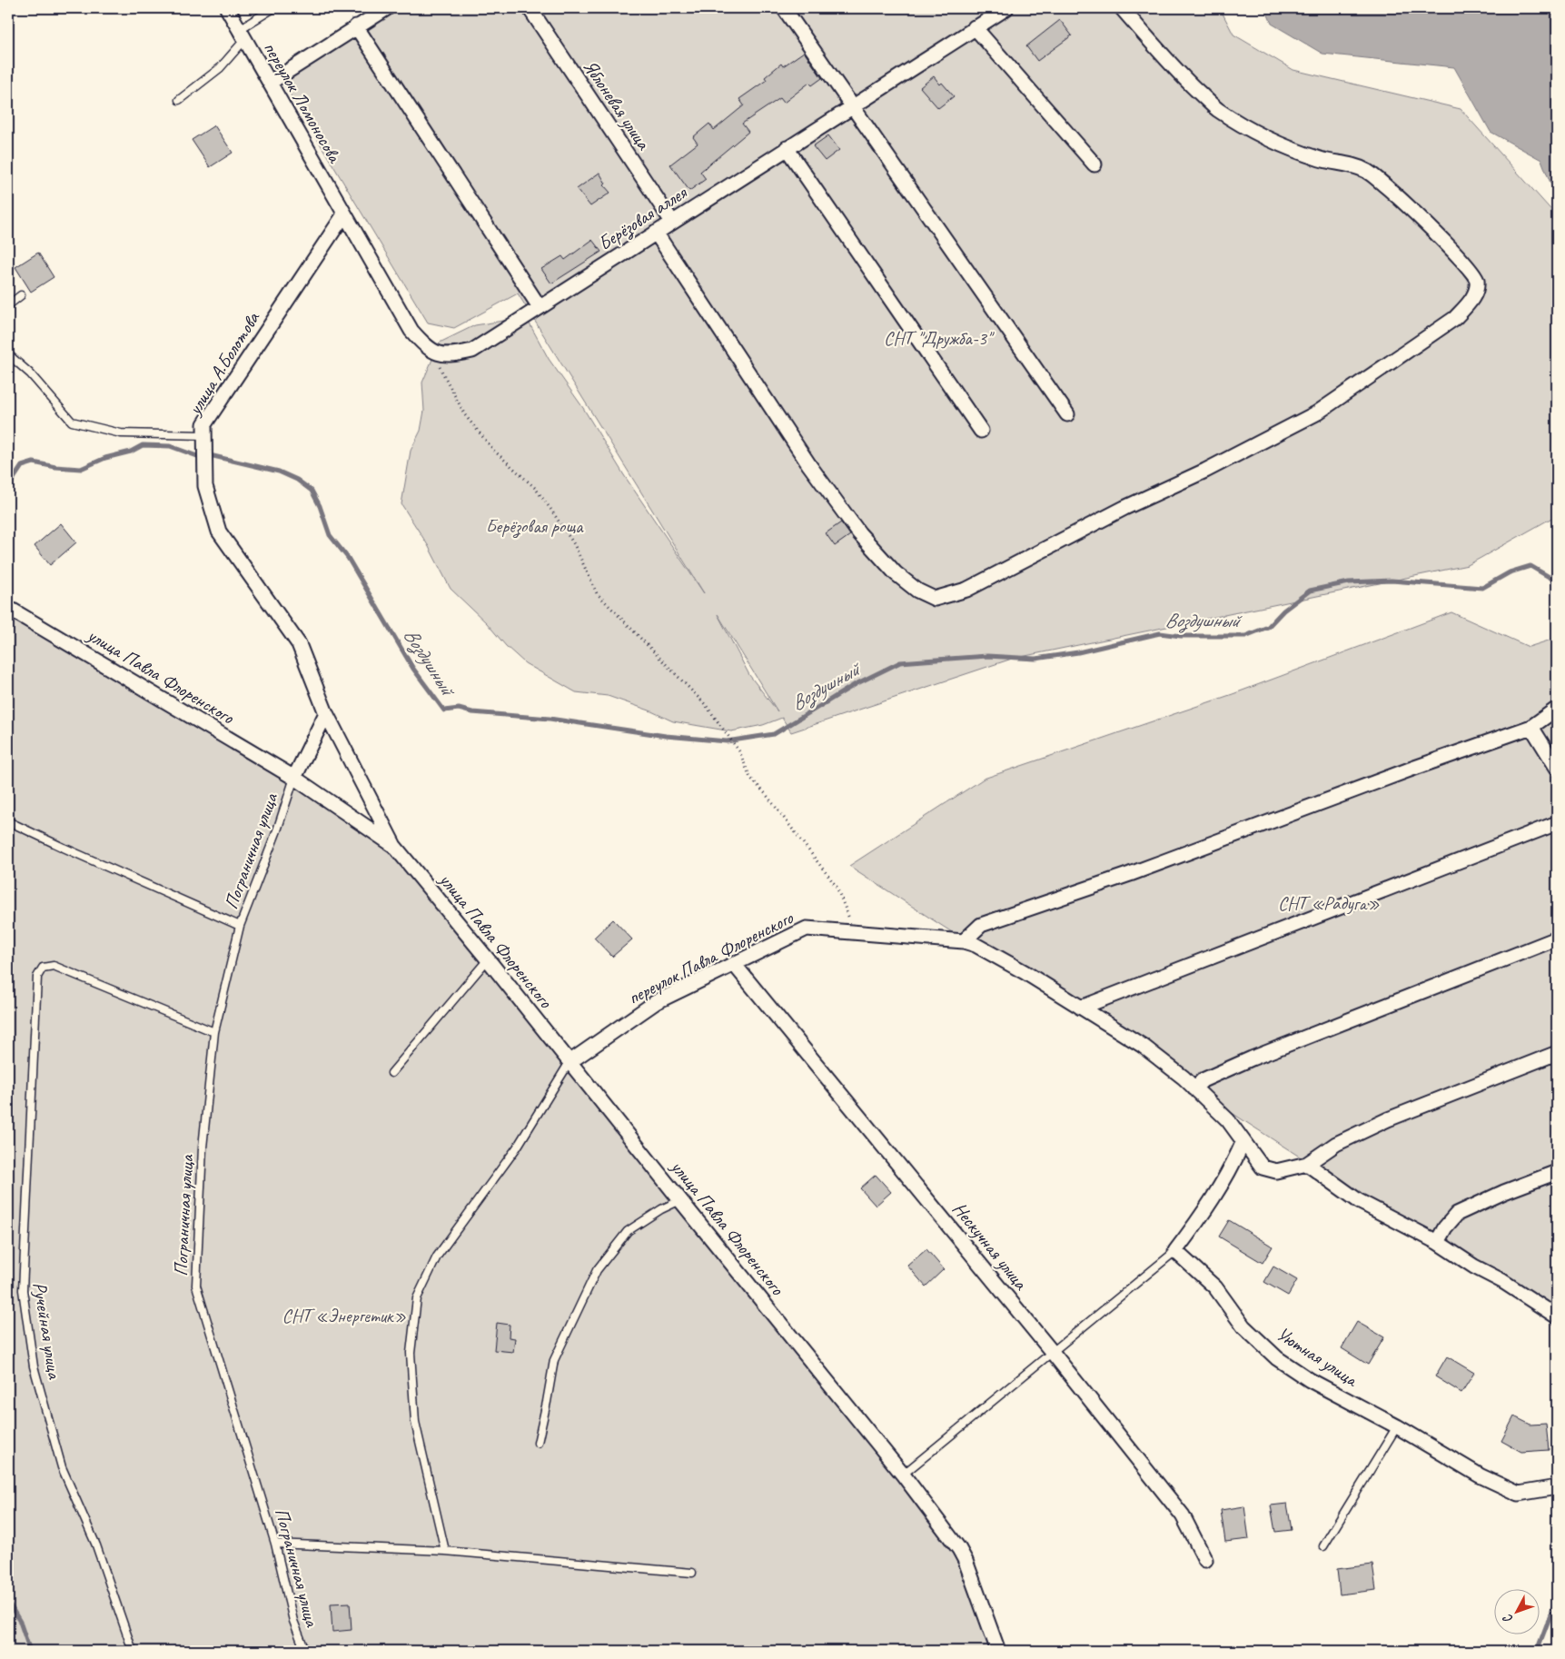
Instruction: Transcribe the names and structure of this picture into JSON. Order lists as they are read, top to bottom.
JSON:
{
  "streets": {
    "street": [
      "переулок Ломоносова",
      "Яблоневая улица",
      "Берёзовая аллея",
      "улица А.Болотова",
      "улица Павла Флоренского",
      "переулок Павла Флоренского",
      "Нескучная улица",
      "Уютная улица"
    ],
    "lane": ["Пограничная улица", "Ручейная улица"]
  },
  "crossings": [
    ["переулок Ломоносова", "Берёзовая аллея"],
    ["переулок Ломоносова", "улица А.Болотова"],
    ["Яблоневая улица", "Берёзовая аллея"],
    ["Берёзовая аллея", "улица А.Болотова"],
    ["улица А.Болотова", "улица Павла Флоренского"],
    ["улица Павла Флоренского", "Пограничная улица"],
    ["улица Павла Флоренского", "переулок Павла Флоренского"],
    ["Пограничная улица", "Ручейная улица"],
    ["переулок Павла Флоренского", "Нескучная улица"]
  ],
  "water": ["Воздушный"],
  "parks": [
    "СНТ \"Дружба-3\"",
    "Берёзовая роща",
    "СНТ «Радуга»",
    "СНТ «Энергетик»"
  ],
  "north": "bottom left"
}
